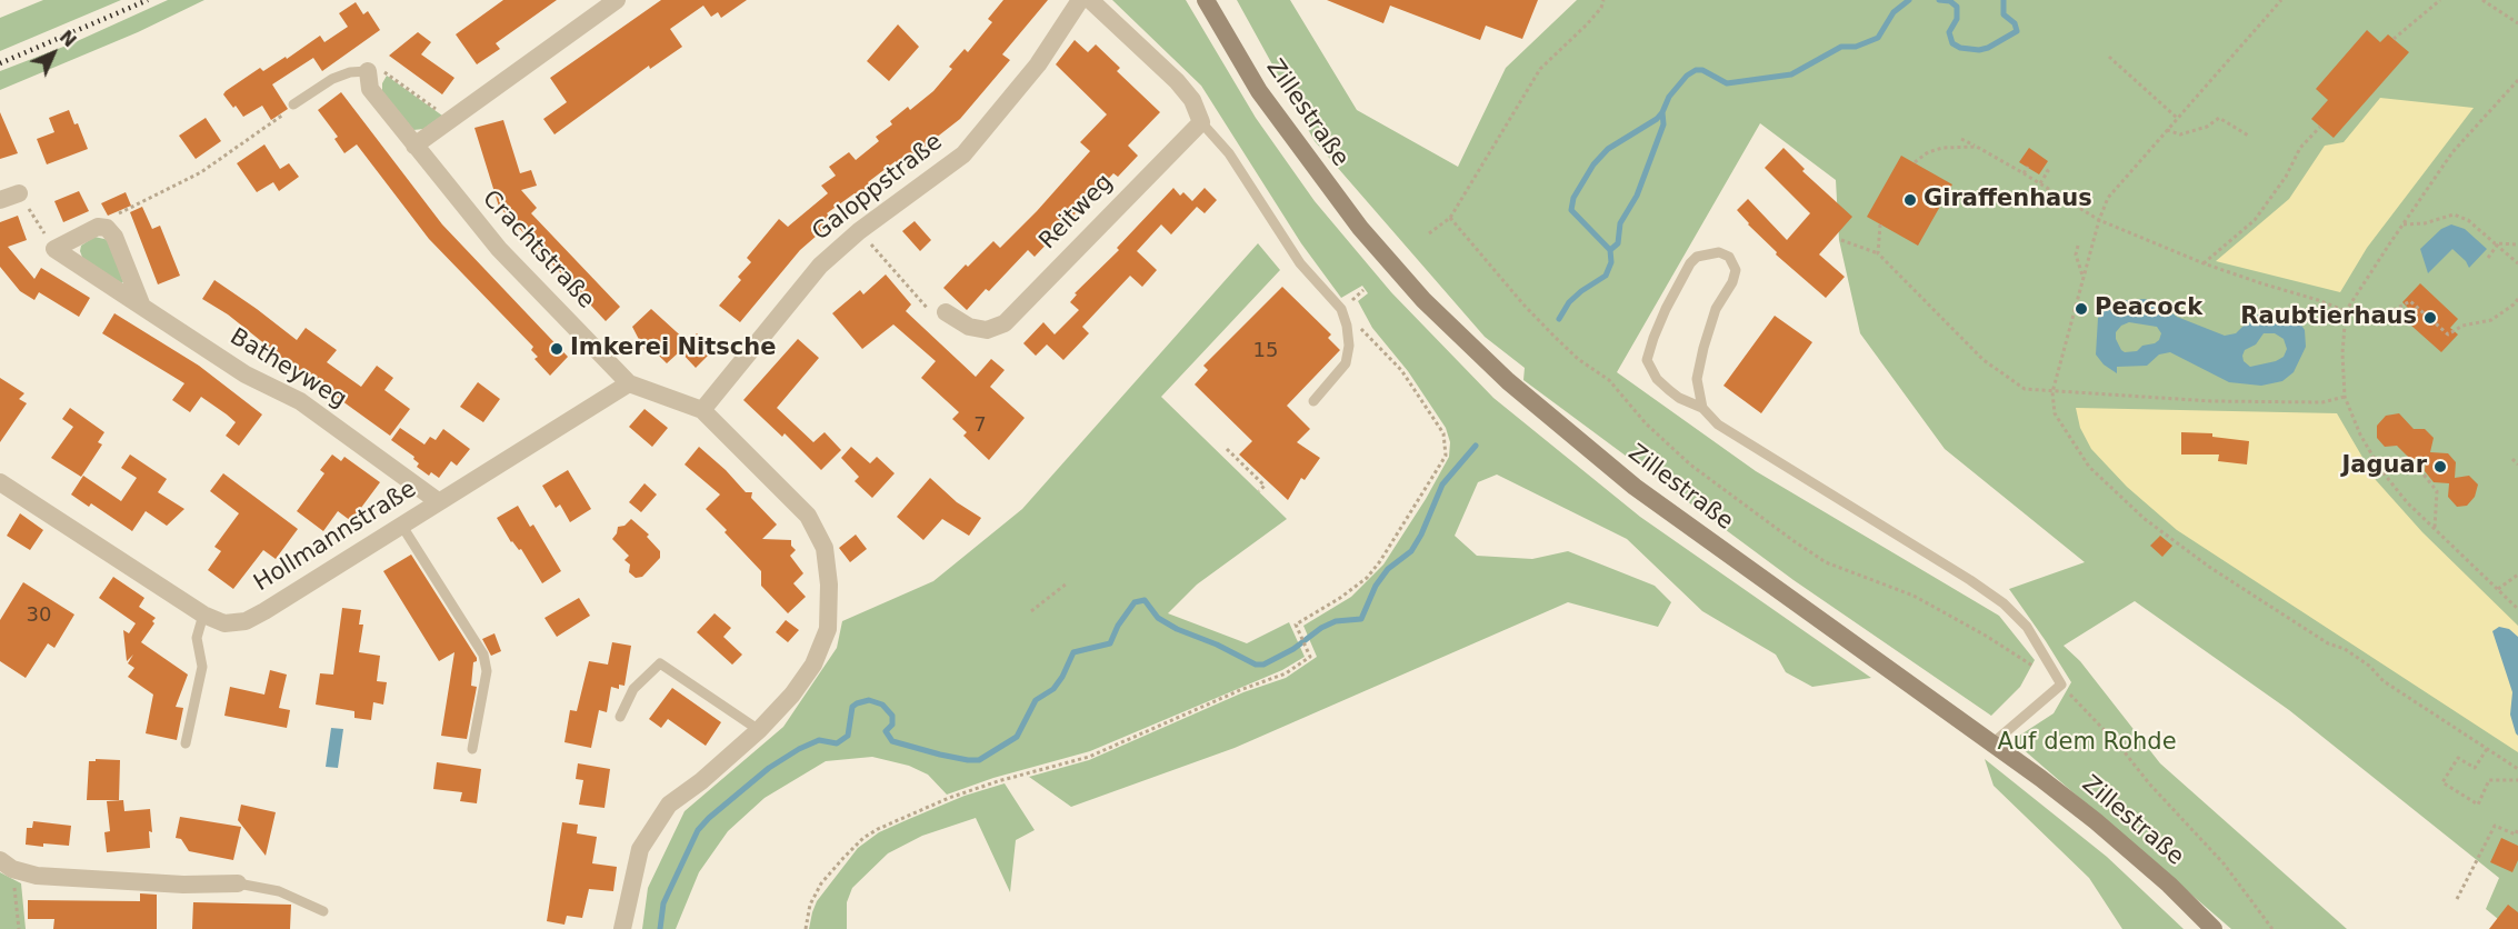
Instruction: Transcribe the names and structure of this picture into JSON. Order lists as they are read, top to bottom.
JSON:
{
  "streets": {
    "main road": ["Zillestraße"],
    "street": [
      "Galoppstraße",
      "Reitweg",
      "Crachtstraße",
      "Batheyweg",
      "Hollmannstraße"
    ]
  },
  "crossings": [
    ["Crachtstraße", "Hollmannstraße"],
    ["Batheyweg", "Hollmannstraße"]
  ],
  "parks": ["Auf dem Rohde"],
  "places": [
    "Giraffenhaus",
    "Peacock",
    "Raubtierhaus",
    "Imkerei Nitsche",
    "Jaguar"
  ],
  "house_numbers": ["15", "7", "30"],
  "north": "top right"
}
